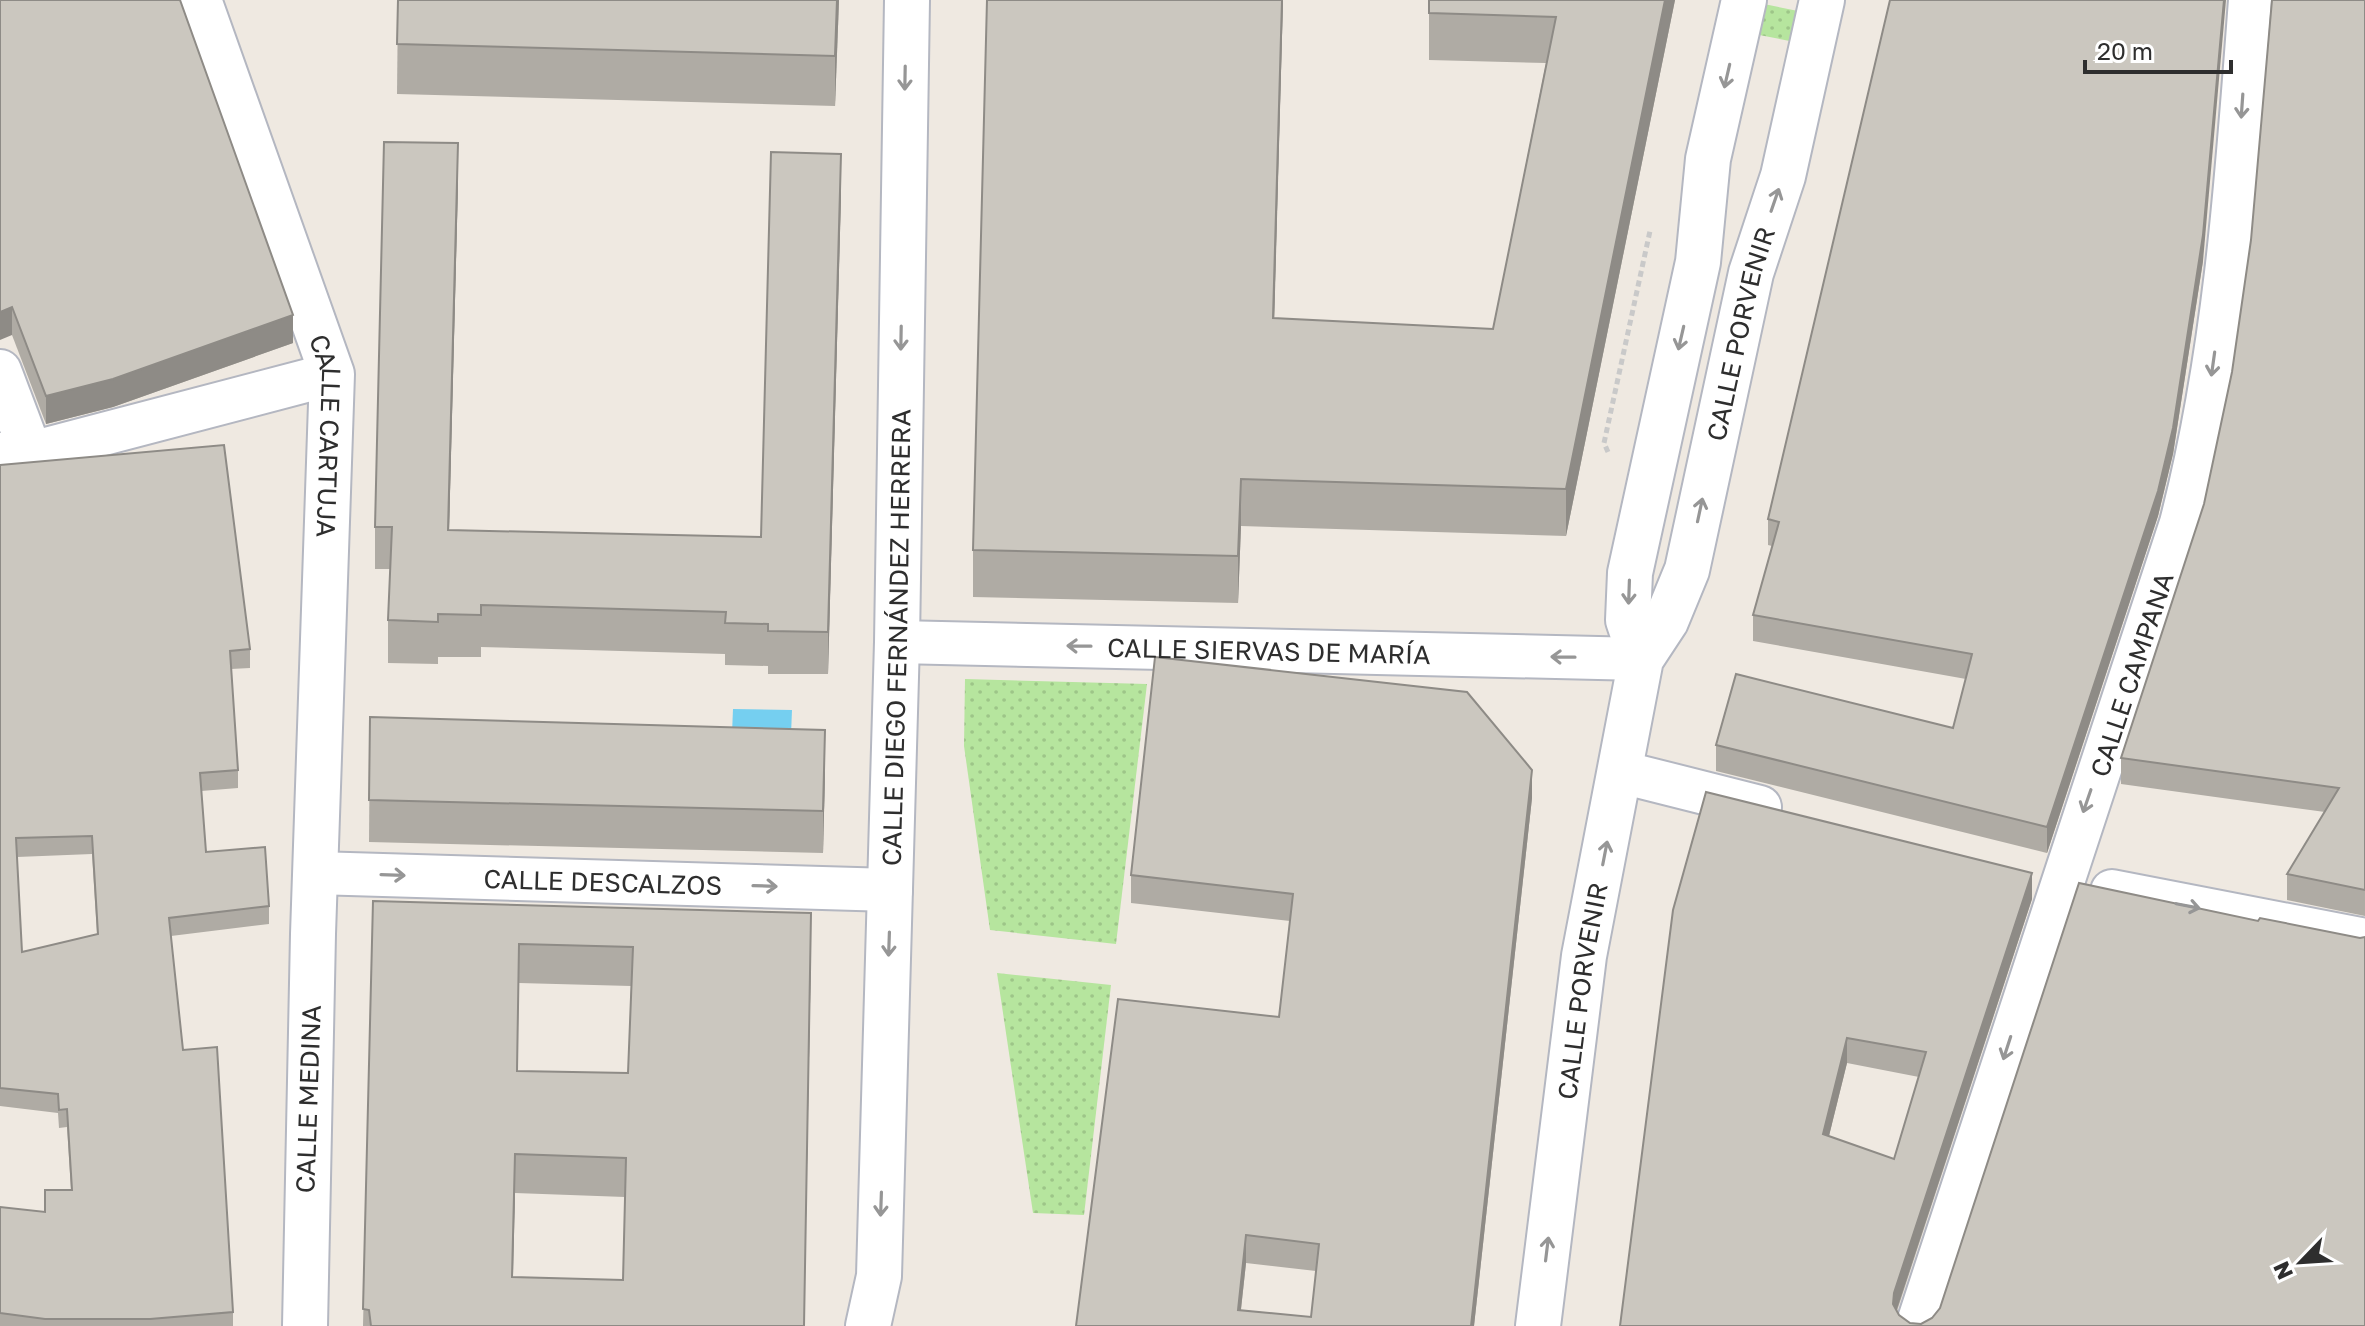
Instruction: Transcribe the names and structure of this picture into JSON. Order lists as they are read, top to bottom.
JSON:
{
  "streets": {
    "street": [
      "CALLE PORVENIR",
      "CALLE CARTUJA",
      "CALLE DIEGO FERNÁNDEZ HERRERA",
      "CALLE SIERVAS DE MARÍA",
      "CALLE CAMPANA",
      "CALLE DESCALZOS",
      "CALLE MEDINA"
    ]
  },
  "crossings": [
    ["CALLE PORVENIR", "CALLE SIERVAS DE MARÍA"],
    ["CALLE CARTUJA", "CALLE DESCALZOS"],
    ["CALLE CARTUJA", "CALLE MEDINA"],
    ["CALLE DIEGO FERNÁNDEZ HERRERA", "CALLE SIERVAS DE MARÍA"],
    ["CALLE DIEGO FERNÁNDEZ HERRERA", "CALLE DESCALZOS"],
    ["CALLE DESCALZOS", "CALLE MEDINA"]
  ],
  "one_way": [
    "CALLE DIEGO FERNÁNDEZ HERRERA",
    "CALLE SIERVAS DE MARÍA",
    "CALLE CAMPANA",
    "CALLE DESCALZOS"
  ],
  "scale_bar": "20 m",
  "north": "bottom left"
}
